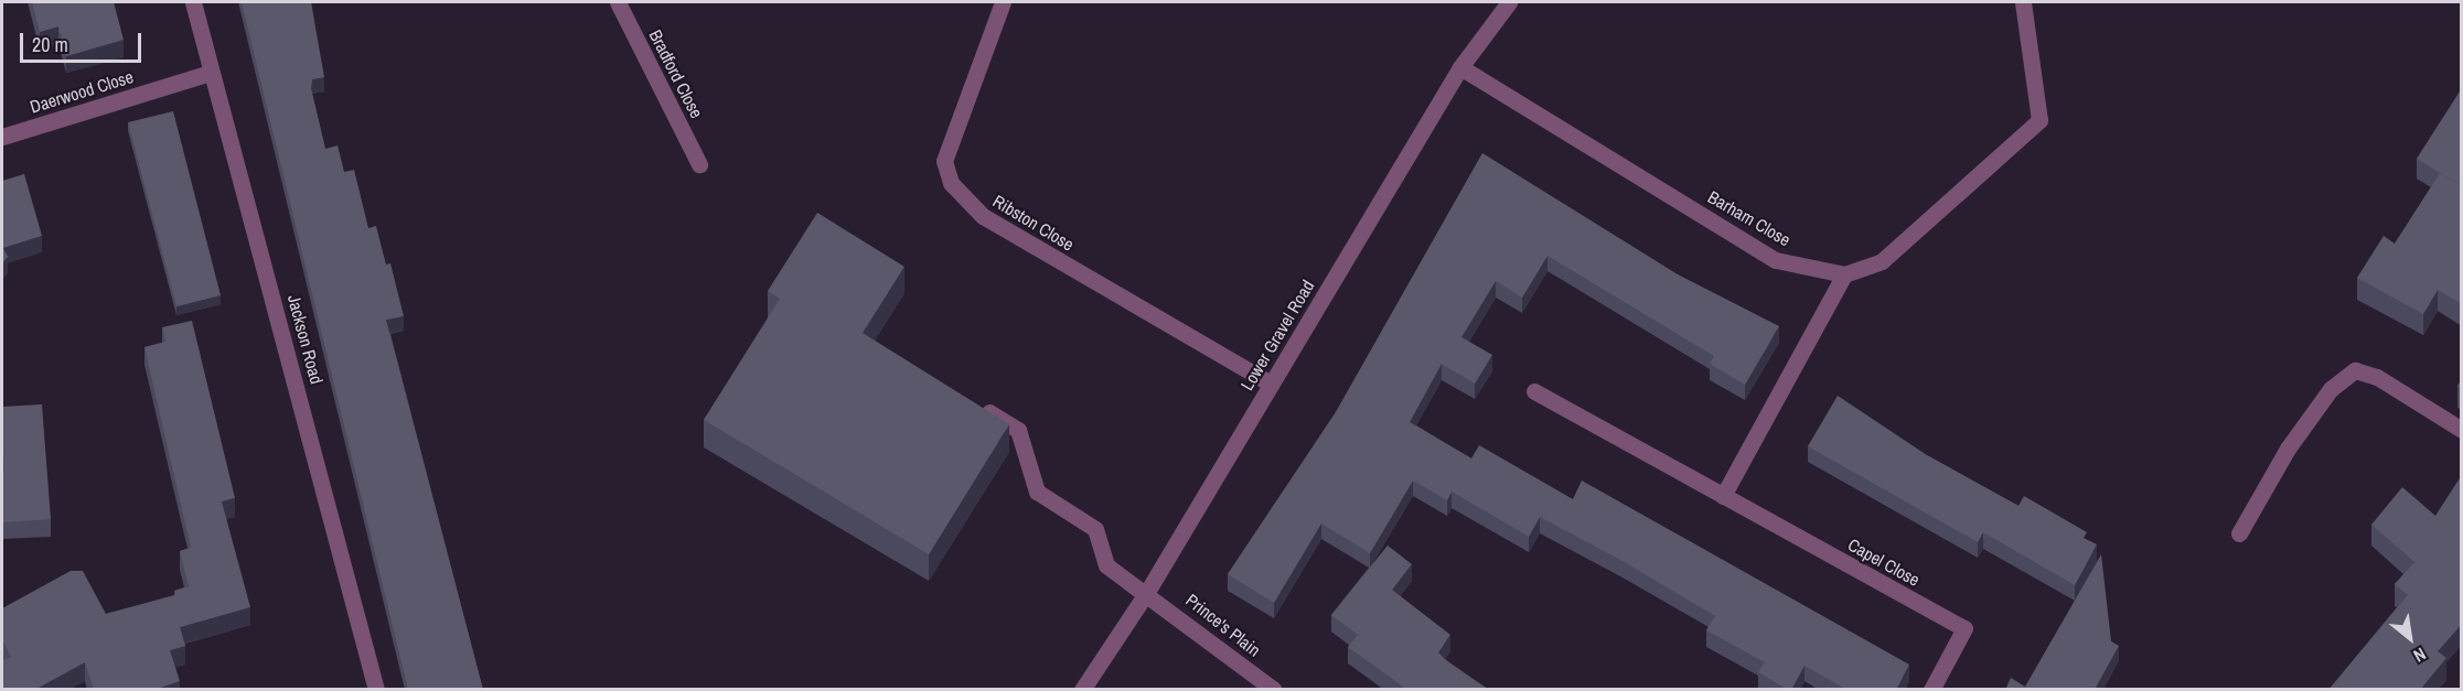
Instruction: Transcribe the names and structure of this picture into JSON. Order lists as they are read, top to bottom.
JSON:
{
  "streets": {
    "street": [
      "Bradford Close",
      "Daerwood Close",
      "Barham Close",
      "Ribston Close",
      "Lower Gravel Road",
      "Jackson Road",
      "Capel Close",
      "Prince's Plain"
    ]
  },
  "crossings": [
    ["Daerwood Close", "Jackson Road"],
    ["Barham Close", "Lower Gravel Road"],
    ["Ribston Close", "Lower Gravel Road"],
    ["Lower Gravel Road", "Prince's Plain"]
  ],
  "scale_bar": "20 m",
  "north": "bottom right"
}
